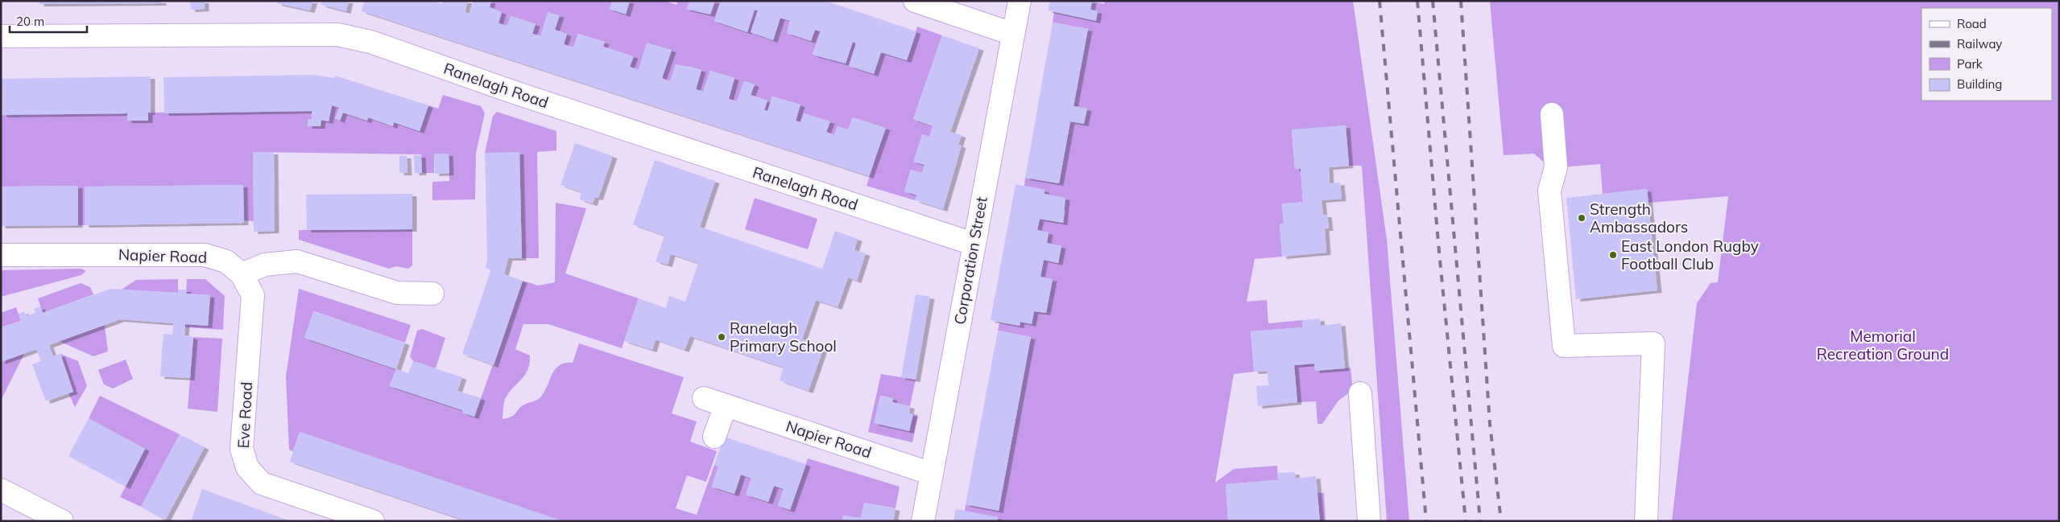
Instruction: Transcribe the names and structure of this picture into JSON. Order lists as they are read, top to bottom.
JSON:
{
  "streets": {
    "street": [
      "Ranelagh Road",
      "Napier Road",
      "Corporation Street",
      "Eve Road"
    ]
  },
  "crossings": [
    ["Ranelagh Road", "Corporation Street"],
    ["Napier Road", "Corporation Street"],
    ["Napier Road", "Eve Road"]
  ],
  "parks": ["Memorial Recreation Ground"],
  "places": ["Strength Ambassadors", "East London Rugby Football Club", "Ranelagh Primary School"],
  "legend": [
    "Road",
    "Railway",
    "Park",
    "Building"
  ],
  "scale_bar": "20 m"
}
